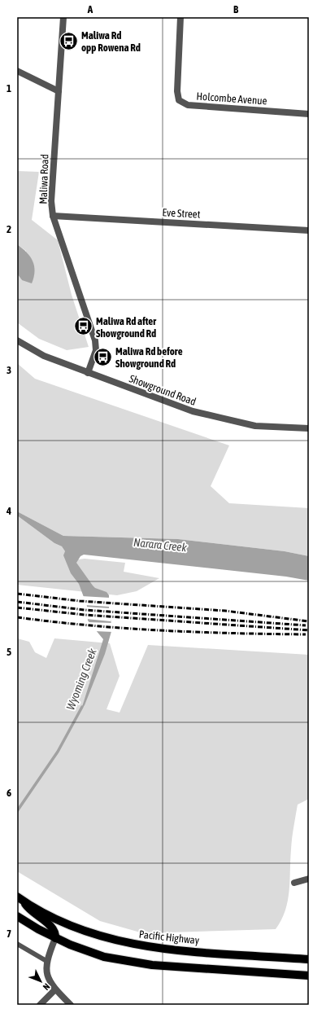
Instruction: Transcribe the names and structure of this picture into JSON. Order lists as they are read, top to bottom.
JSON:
{
  "streets": {
    "main road": ["Pacific Highway"],
    "street": [
      "Holcombe Avenue",
      "Maliwa Road",
      "Eve Street",
      "Showground Road"
    ]
  },
  "crossings": [
    ["Maliwa Road", "Eve Street"],
    ["Maliwa Road", "Showground Road"]
  ],
  "water": ["Narara Creek", "Wyoming Creek"],
  "places": {
    "bus stop": ["Maliwa Rd opp Rowena Rd", "Maliwa Rd after Showground Rd", "Maliwa Rd before Showground Rd"]
  },
  "north": "bottom right",
  "grid": {
    "columns": ["A", "B"],
    "rows": [
      "1",
      "2",
      "3",
      "4",
      "5",
      "6",
      "7"
    ]
  }
}
